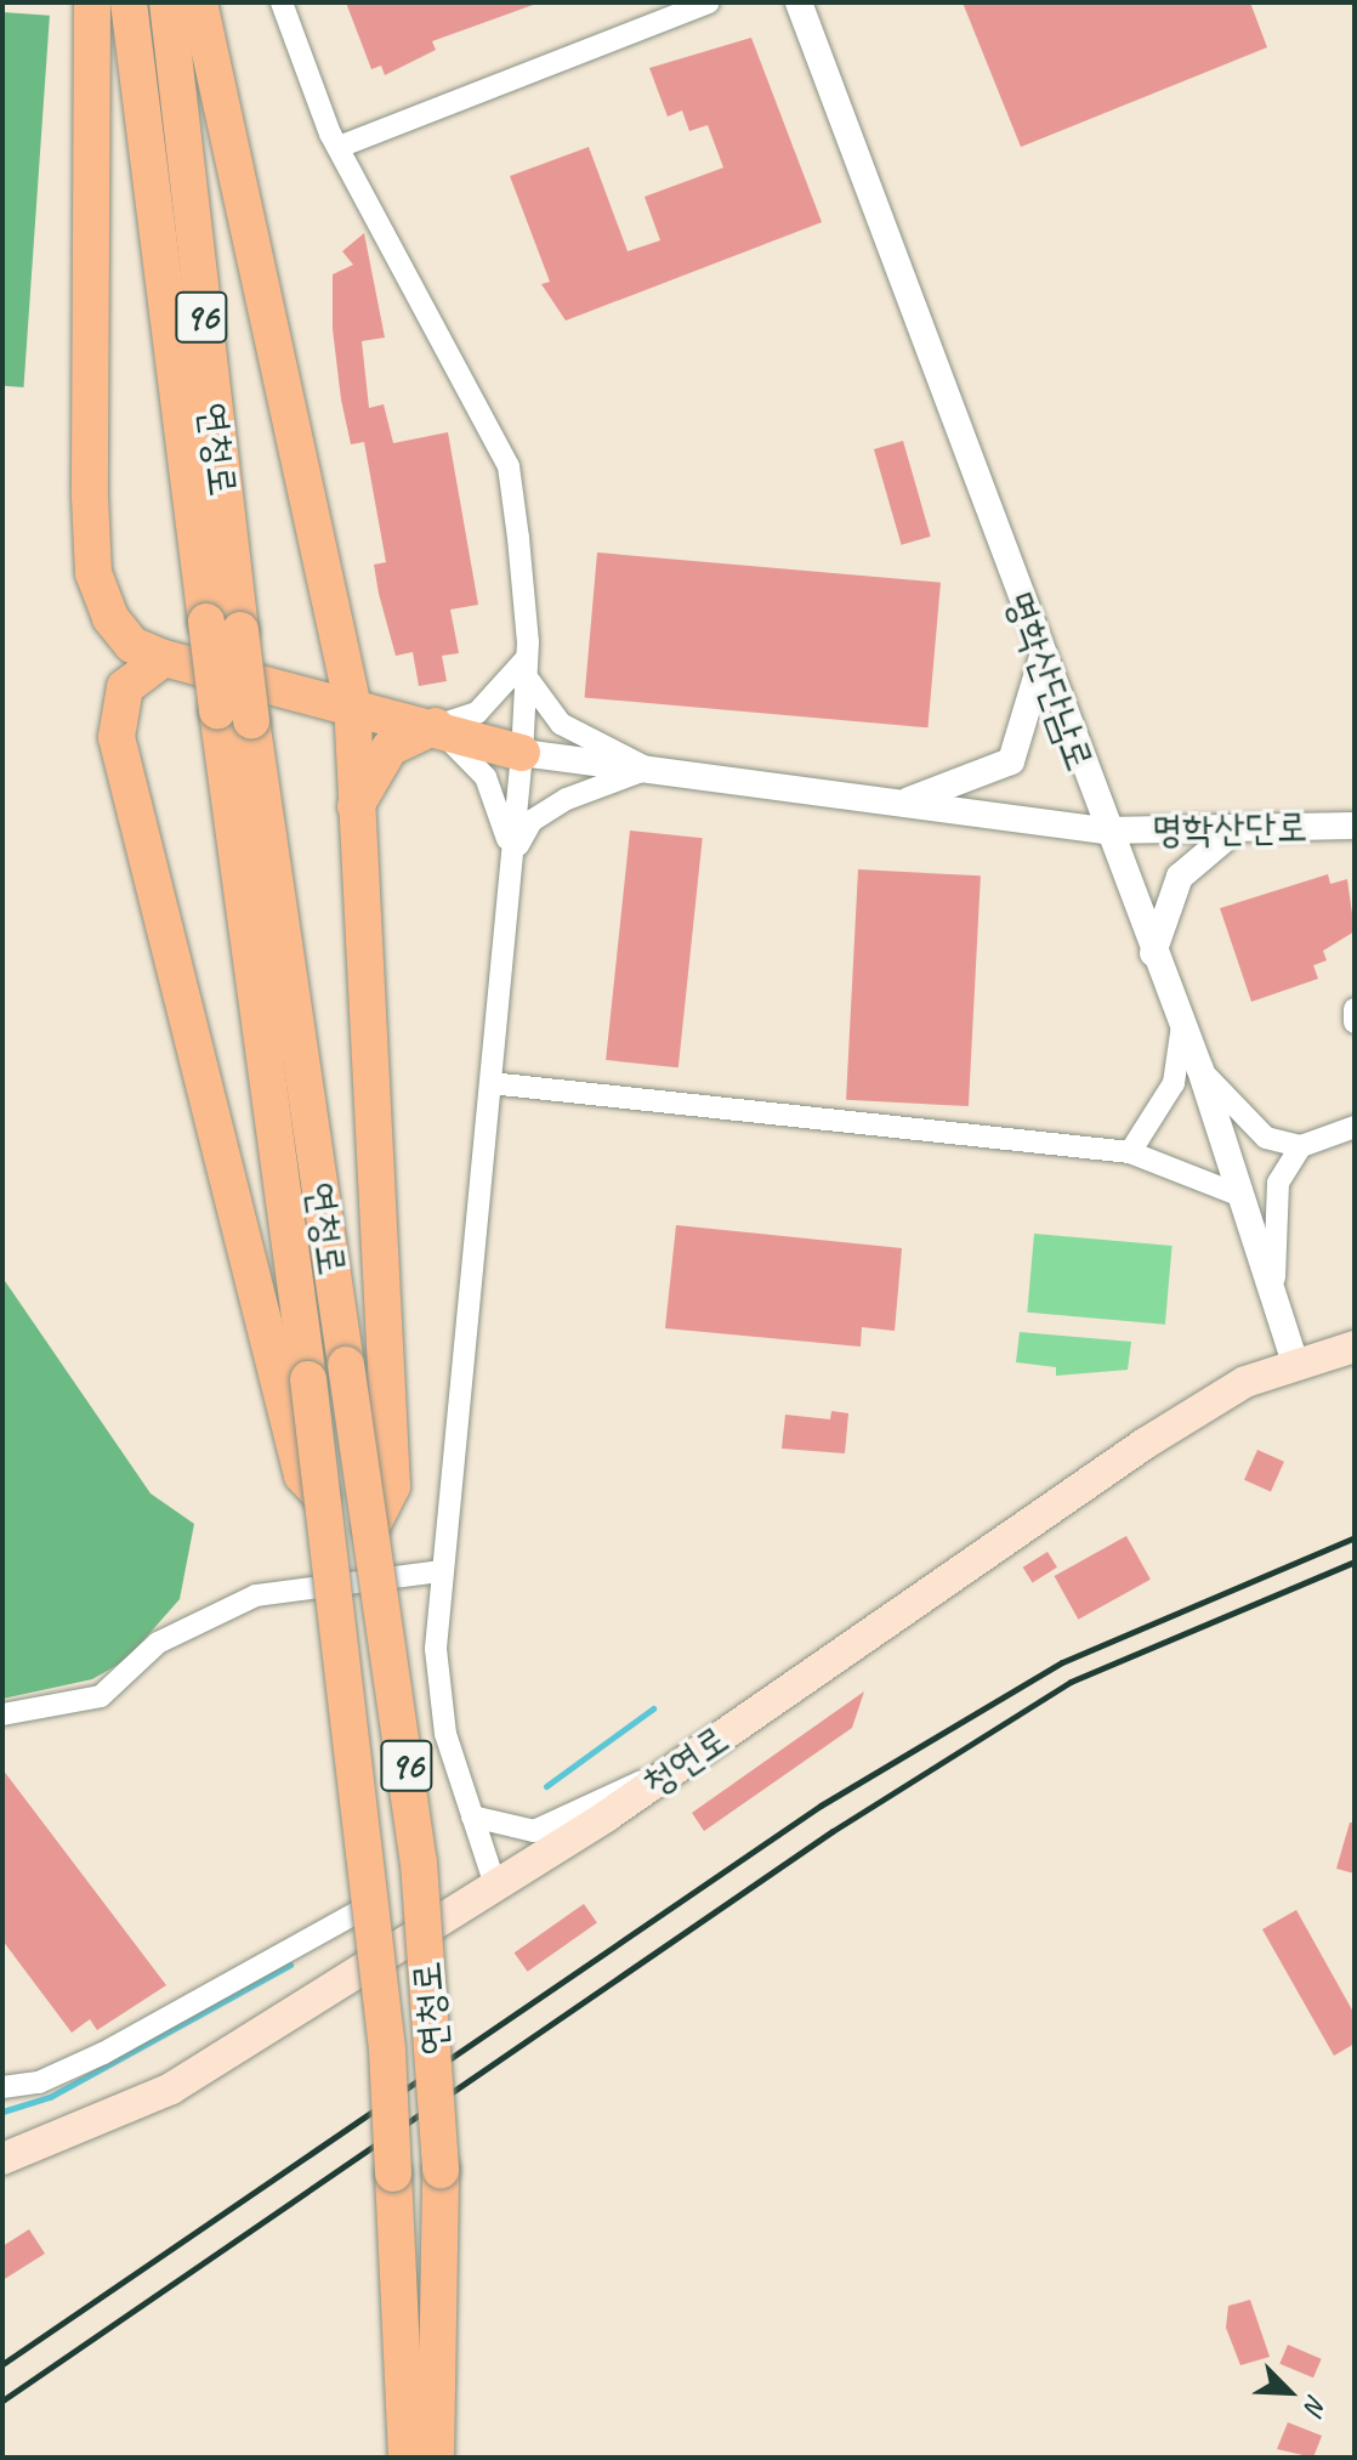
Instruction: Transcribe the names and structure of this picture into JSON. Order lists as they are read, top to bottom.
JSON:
{
  "streets": {
    "highway": ["96", "연청로"],
    "main road": ["청연로"],
    "street": ["명학산단남로", "명학산단로"]
  },
  "crossings": [
    ["명학산단남로", "명학산단로"],
    ["명학산단남로", "청연로"]
  ],
  "north": "bottom right"
}
